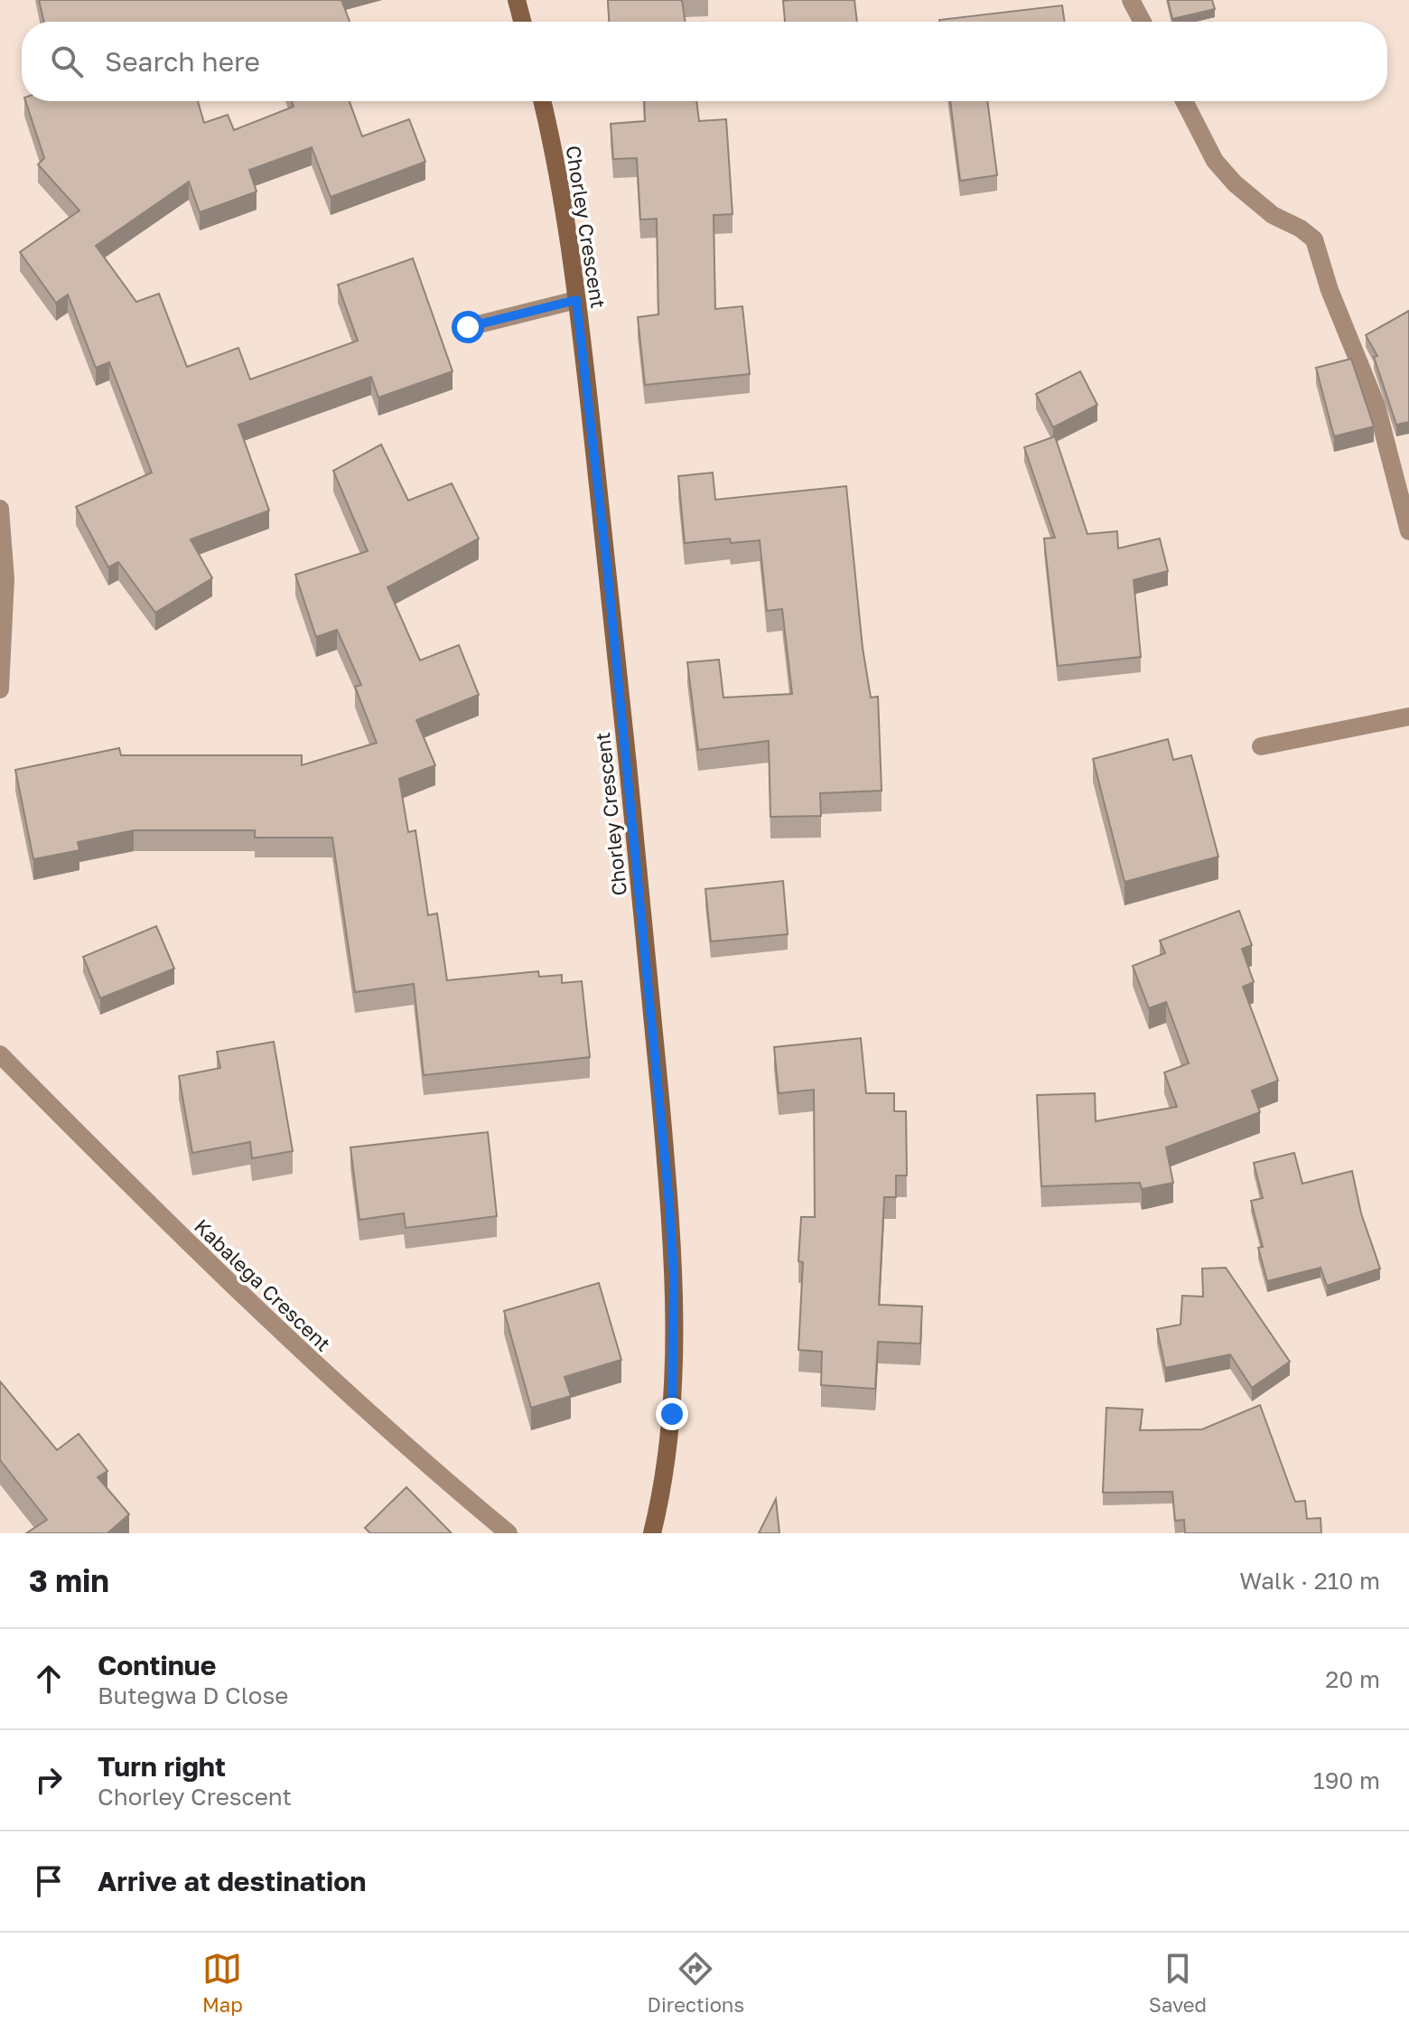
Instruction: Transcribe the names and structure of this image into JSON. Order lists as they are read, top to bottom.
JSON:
{
  "streets": {
    "main road": ["Chorley Crescent"],
    "street": ["Kabalega Crescent"]
  },
  "page": {
    "search": "Search here",
    "heading": ["3 min", "Walk · 210 m"],
    "list": [
      ["Continue", "Butegwa D Close", "20 m"],
      ["Turn right", "Chorley Crescent", "190 m"],
      "Arrive at destination"
    ],
    "nav": ["Map", "Directions", "Saved"]
  }
}
